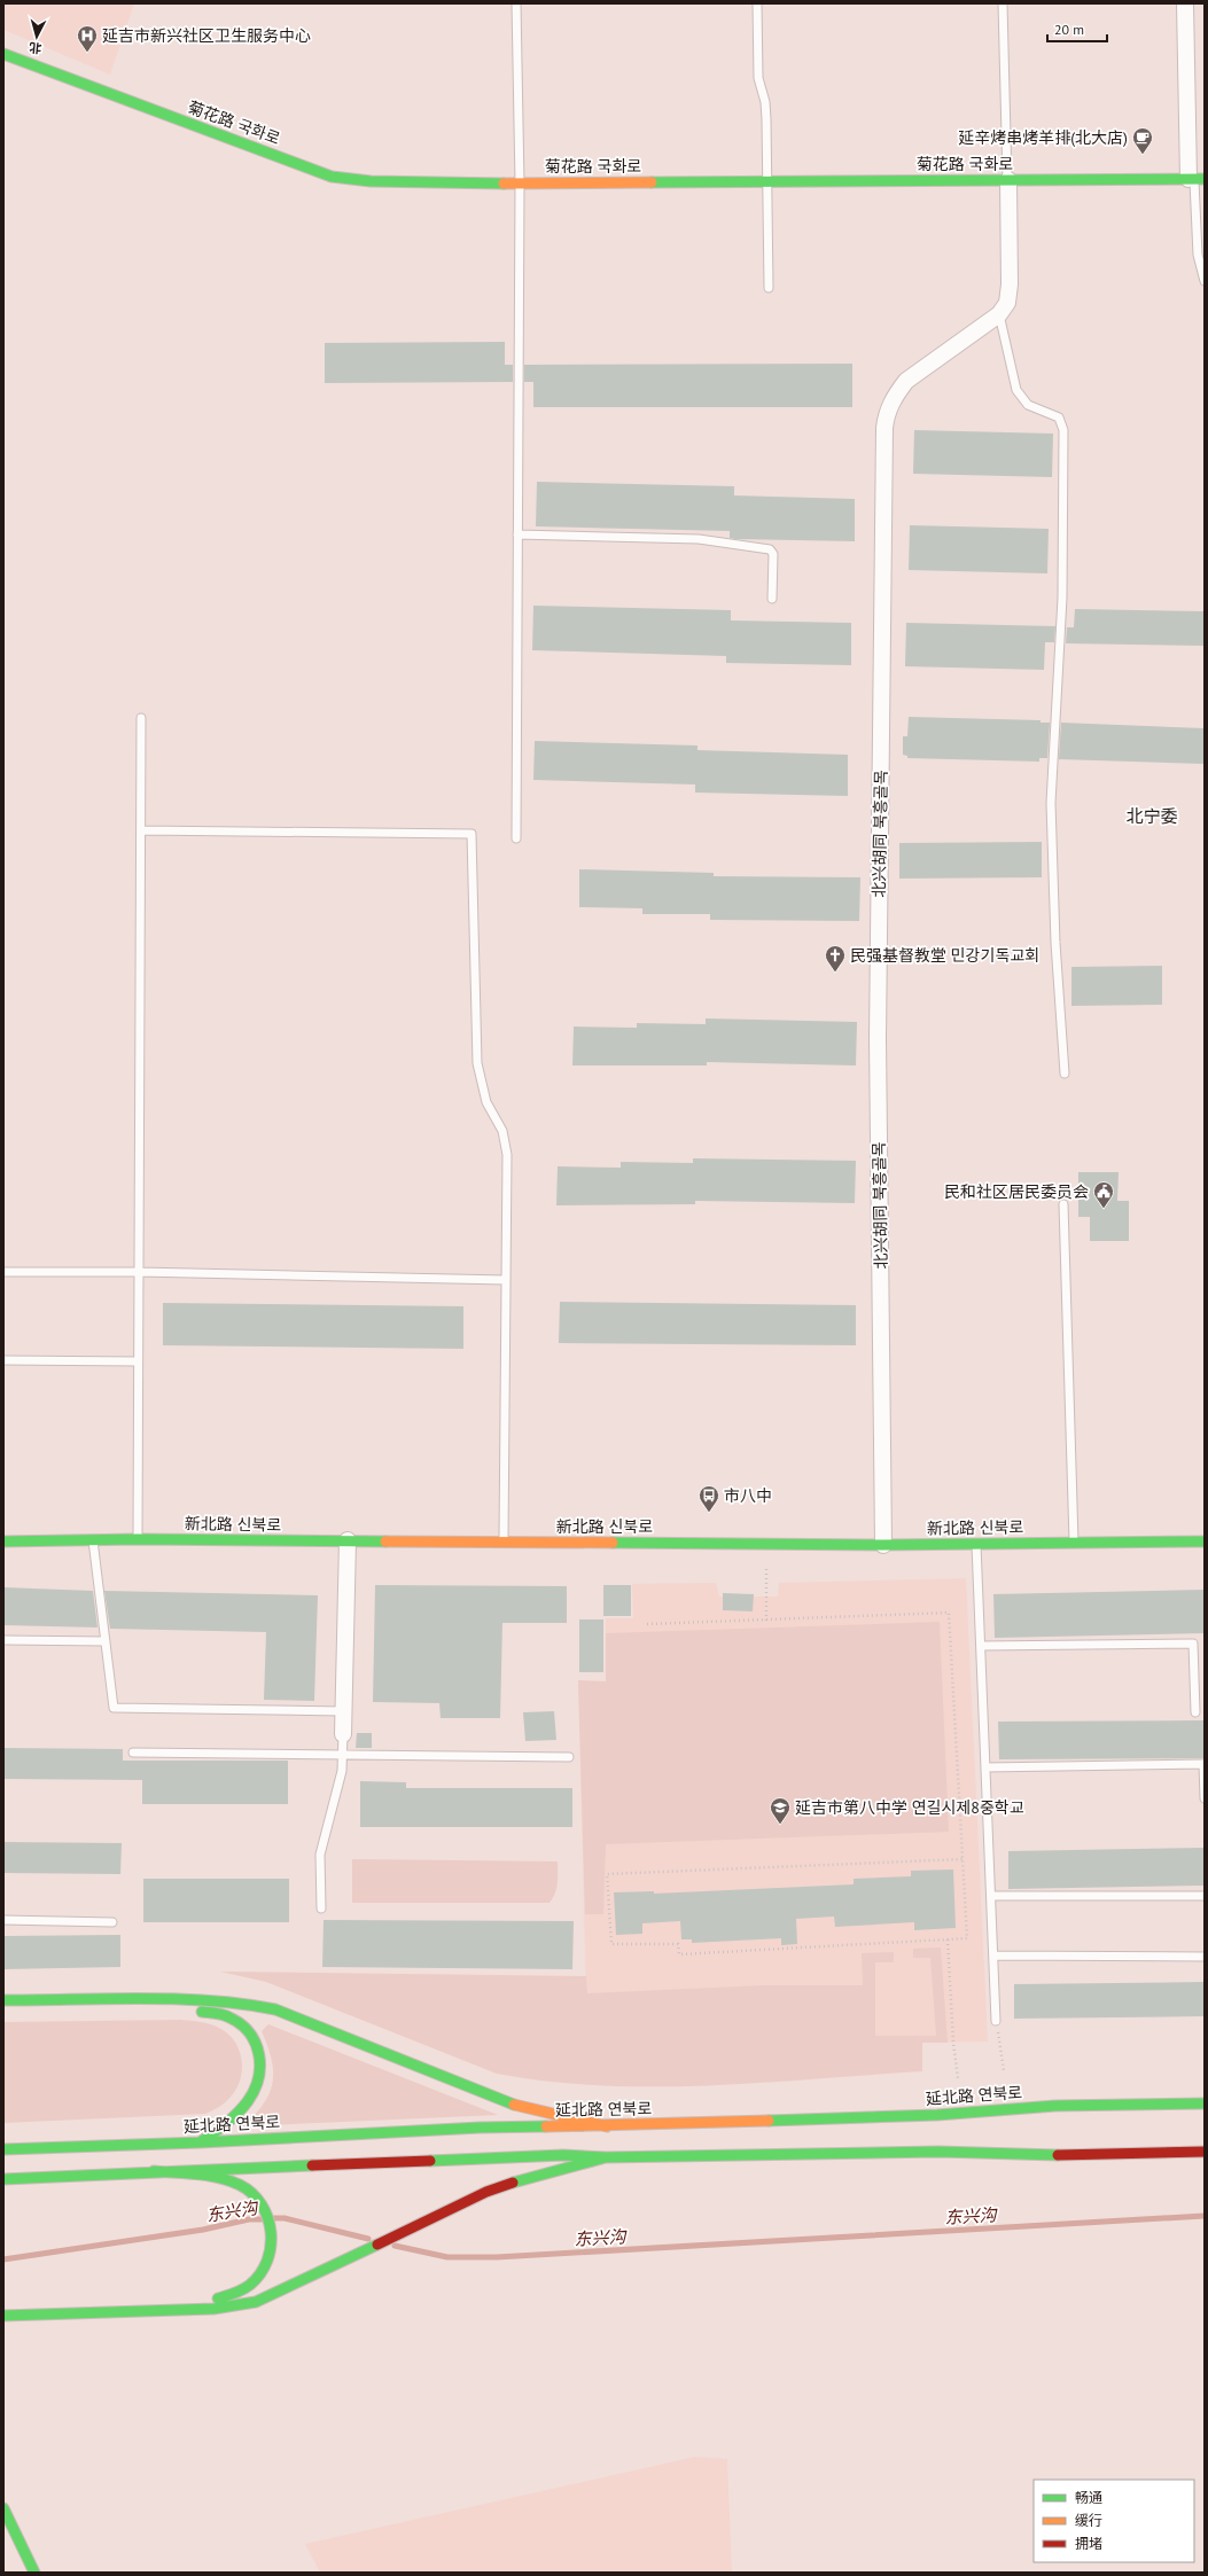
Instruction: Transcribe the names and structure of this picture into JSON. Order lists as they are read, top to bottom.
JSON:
{
  "streets": {
    "main road": ["菊花路 국화로", "新北路 신북로", "延北路 연북로"],
    "street": ["北兴胡同 북흥골목"]
  },
  "crossings": [
    ["北兴胡同 북흥골목", "新北路 신북로"]
  ],
  "districts": ["北宁委"],
  "water": ["东兴沟"],
  "places": {
    "hospital": ["延吉市新兴社区卫生服务中心"],
    "cafe": ["延辛烤串烤羊排(北大店)"],
    "church": ["民强基督教堂 민강기독교회"],
    "public building": ["民和社区居民委员会"],
    "bus stop": ["市八中"],
    "school or university": ["延吉市第八中学 연길시제8중학교"]
  },
  "legend": ["畅通", "缓行", "拥堵"],
  "scale_bar": "20 m",
  "north": "bottom"
}
